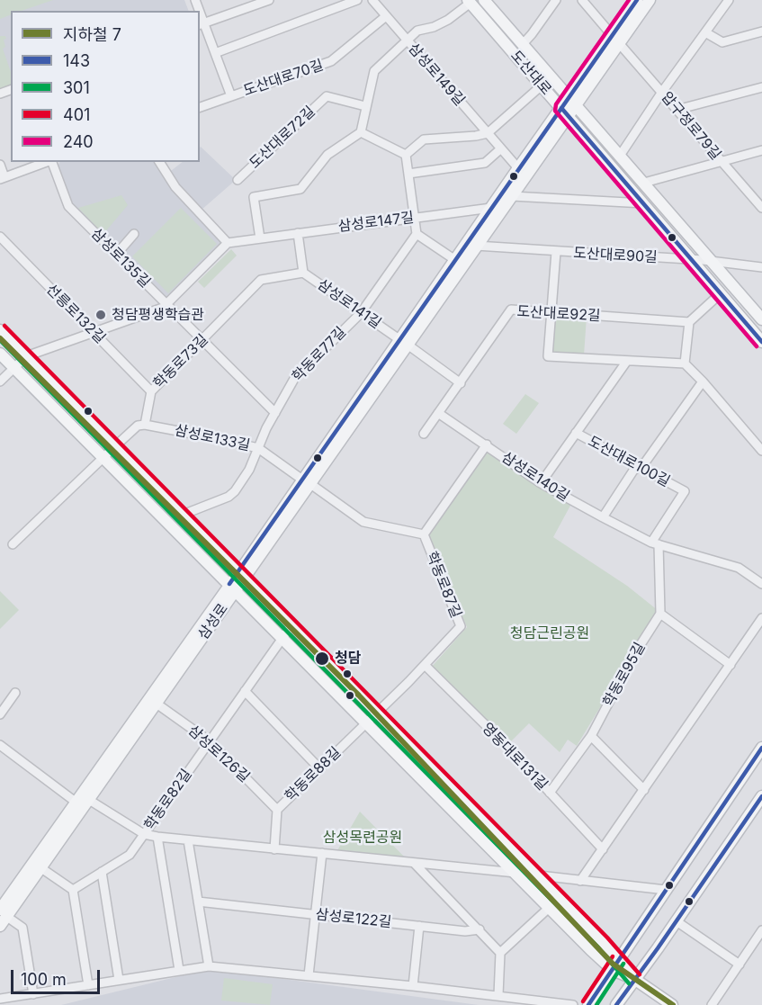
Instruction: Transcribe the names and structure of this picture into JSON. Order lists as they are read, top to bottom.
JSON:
{
  "streets": {
    "main road": ["도산대로", "삼성로"],
    "street": [
      "삼성로149길",
      "도산대로70길",
      "압구정로79길",
      "도산대로72길",
      "삼성로147길",
      "도산대로90길",
      "삼성로135길",
      "삼성로141길",
      "선릉로132길",
      "도산대로92길",
      "학동로77길",
      "학동로73길",
      "삼성로133길",
      "도산대로100길",
      "삼성로140길",
      "학동로87길",
      "학동로95길",
      "삼성로126길",
      "영동대로131길",
      "학동로88길",
      "학동로82길",
      "삼성로122길"
    ]
  },
  "crossings": [
    ["도산대로", "도산대로90길"],
    ["도산대로", "삼성로"],
    ["삼성로149길", "도산대로70길"],
    ["삼성로149길", "삼성로"],
    ["압구정로79길", "삼성로"],
    ["삼성로147길", "삼성로141길"],
    ["삼성로147길", "삼성로"],
    ["도산대로90길", "도산대로92길"],
    ["삼성로135길", "학동로77길"],
    ["삼성로135길", "학동로73길"],
    ["삼성로141길", "도산대로92길"],
    ["삼성로141길", "학동로77길"],
    ["삼성로141길", "학동로73길"],
    ["삼성로141길", "삼성로"],
    ["선릉로132길", "학동로73길"],
    ["도산대로92길", "삼성로140길"],
    ["학동로77길", "삼성로133길"],
    ["학동로73길", "삼성로133길"],
    ["삼성로133길", "학동로87길"],
    ["삼성로133길", "삼성로"],
    ["도산대로100길", "삼성로140길"],
    ["삼성로140길", "학동로87길"],
    ["학동로87길", "영동대로131길"],
    ["학동로87길", "학동로88길"],
    ["삼성로", "삼성로126길"],
    ["학동로95길", "영동대로131길"],
    ["삼성로126길", "학동로88길"],
    ["삼성로126길", "학동로82길"]
  ],
  "parks": ["청담근린공원", "삼성목련공원"],
  "places": ["청담평생학습관", "청담"],
  "lines": [
    "transit line 143",
    "transit line 240",
    "transit line 401",
    "metro line 7",
    "transit line 301"
  ],
  "legend": [
    "지하철 7",
    "143",
    "301",
    "401",
    "240"
  ],
  "scale_bar": "100 m"
}
